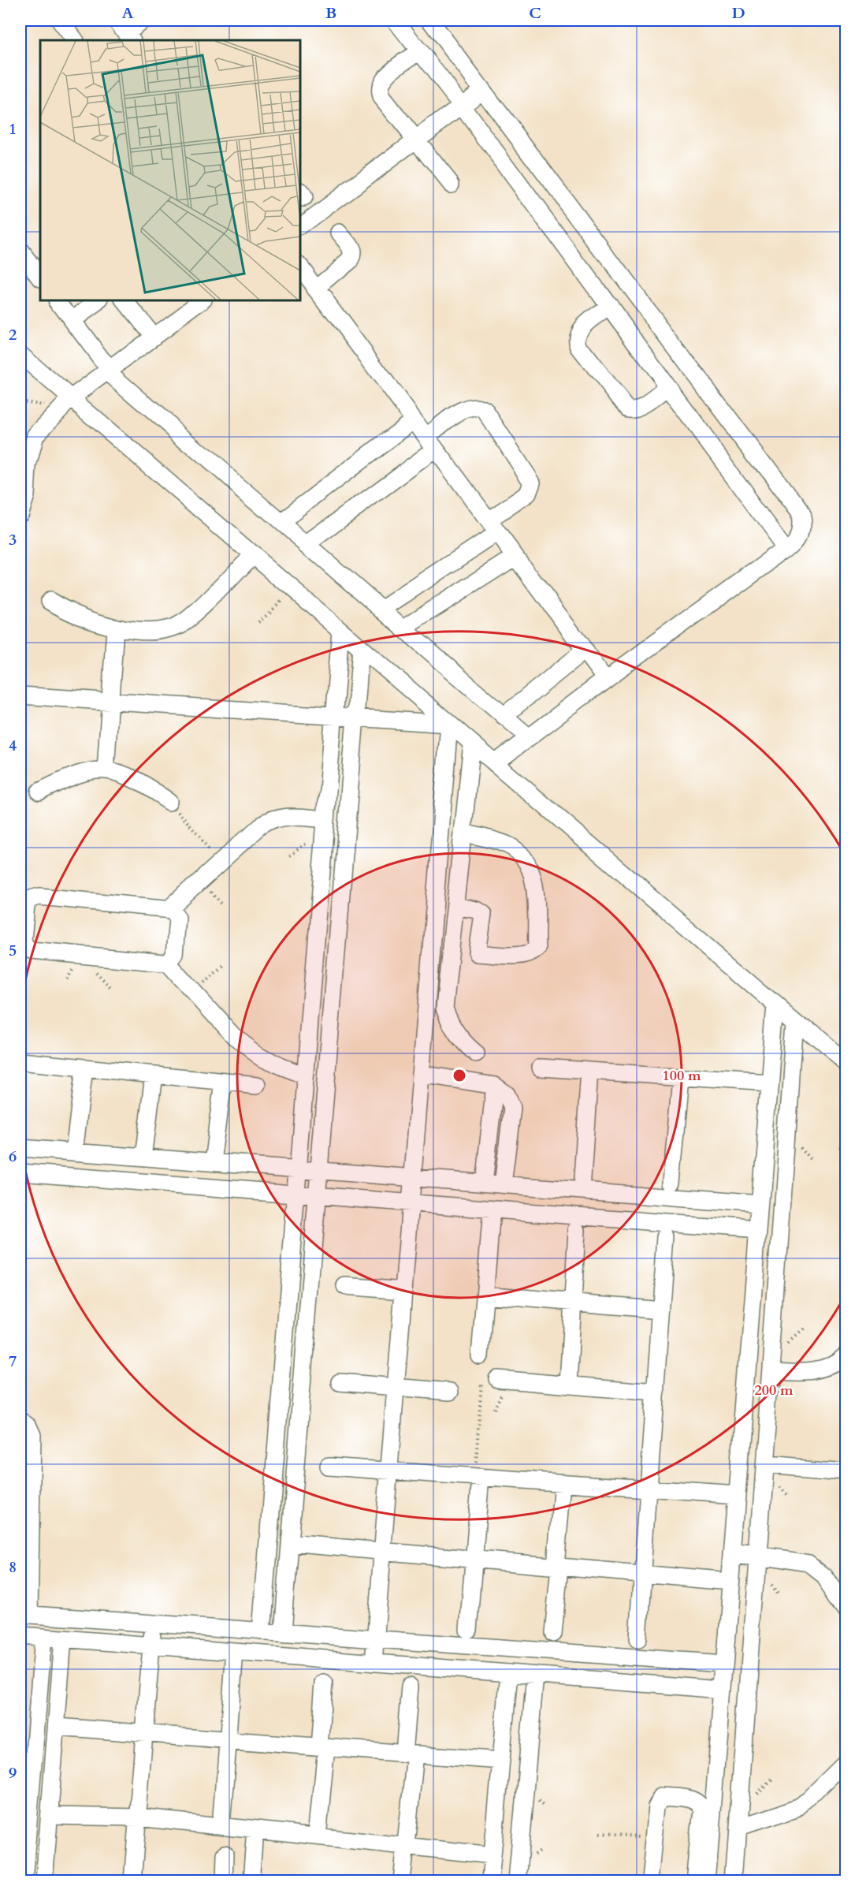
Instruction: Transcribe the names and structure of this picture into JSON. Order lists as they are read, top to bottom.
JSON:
{
  "grid": {
    "columns": [
      "A",
      "B",
      "C",
      "D"
    ],
    "rows": [
      "1",
      "2",
      "3",
      "4",
      "5",
      "6",
      "7",
      "8",
      "9"
    ]
  },
  "rings": ["100 m", "200 m"]
}
